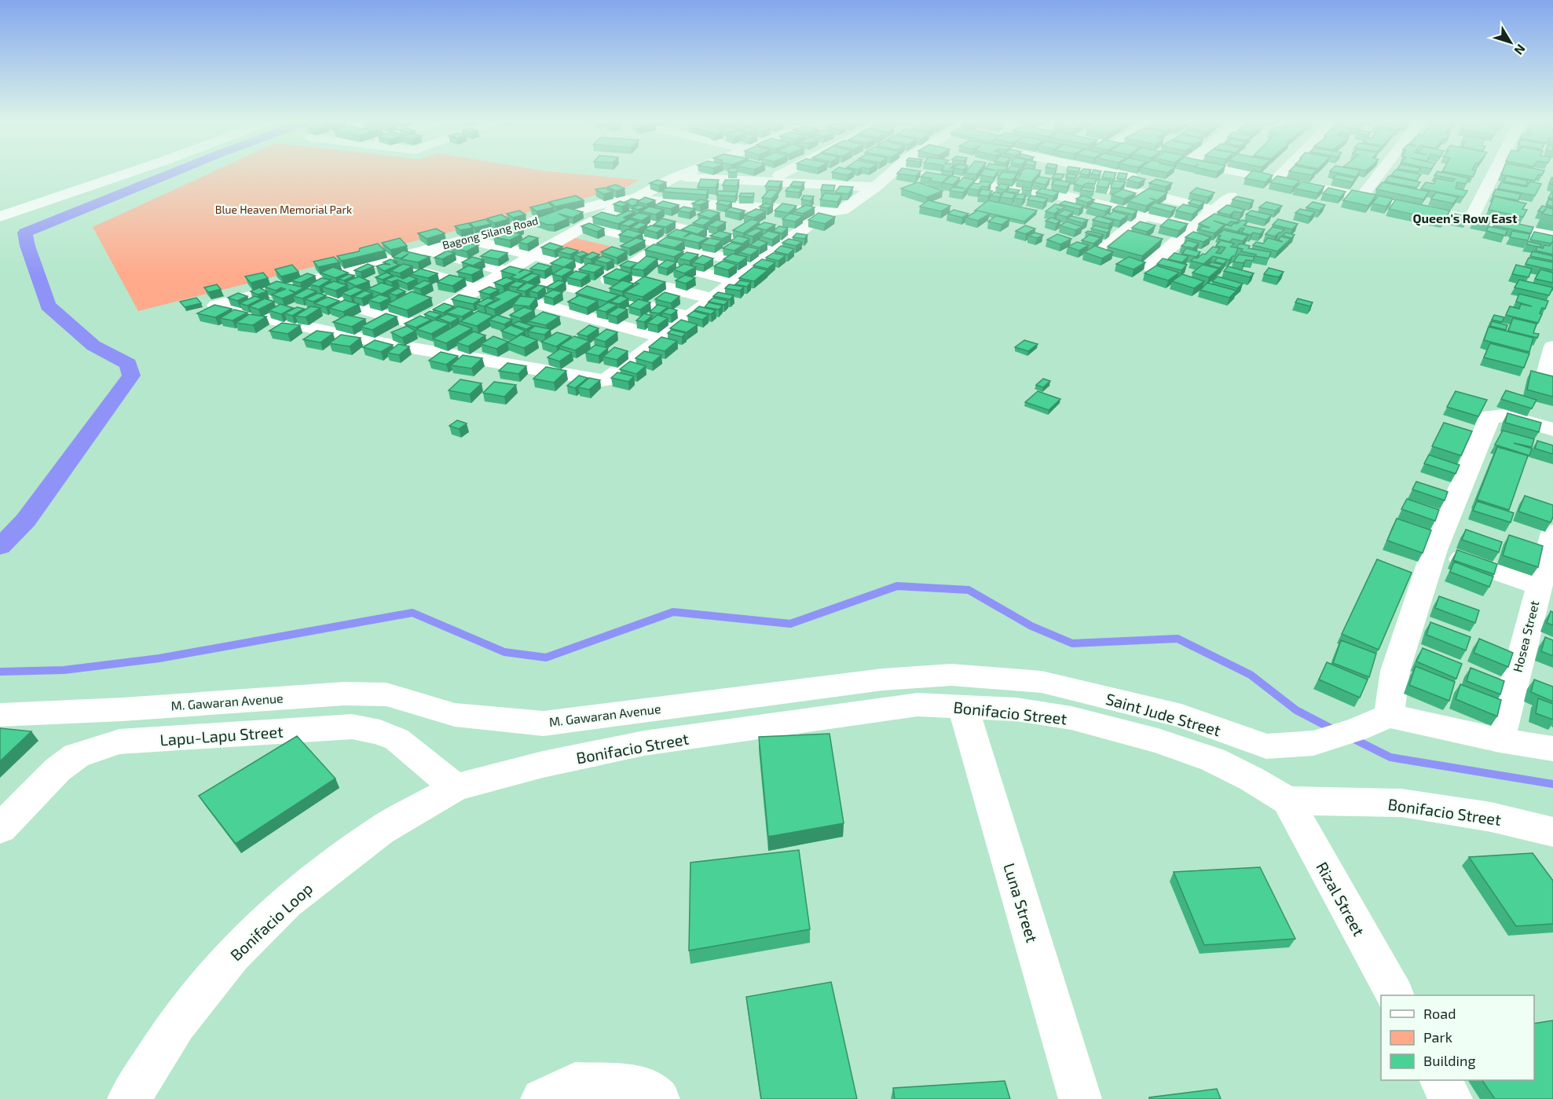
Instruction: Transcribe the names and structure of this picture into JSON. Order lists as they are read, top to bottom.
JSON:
{
  "streets": {
    "street": [
      "Bagong Silang Road",
      "Hosea Street",
      "M. Gawaran Avenue",
      "Bonifacio Street",
      "Saint Jude Street",
      "Lapu-Lapu Street",
      "Rizal Street",
      "Luna Street",
      "Bonifacio Loop"
    ]
  },
  "crossings": [
    ["M. Gawaran Avenue", "Saint Jude Street"],
    ["Bonifacio Street", "Lapu-Lapu Street"],
    ["Bonifacio Street", "Rizal Street"],
    ["Bonifacio Street", "Luna Street"],
    ["Bonifacio Street", "Bonifacio Loop"],
    ["Lapu-Lapu Street", "Bonifacio Loop"]
  ],
  "districts": ["Queen's Row East"],
  "parks": ["Blue Heaven Memorial Park"],
  "legend": ["Road", "Park", "Building"],
  "north": "bottom right"
}
